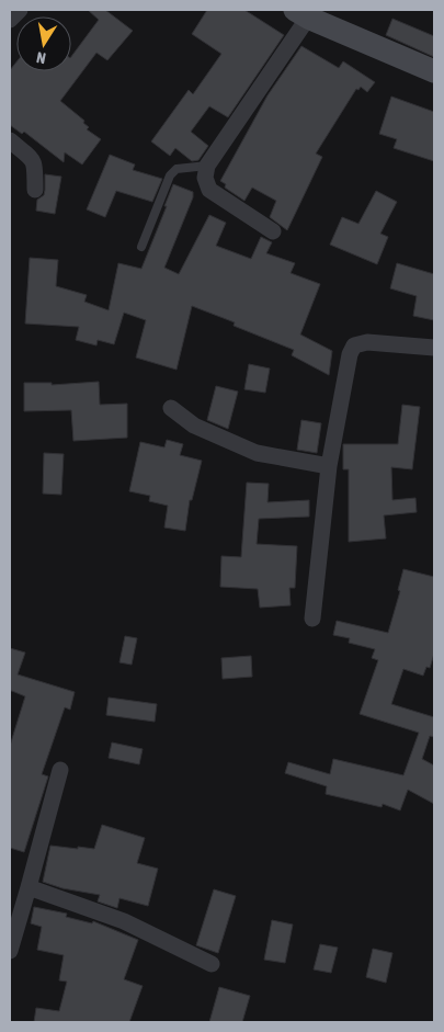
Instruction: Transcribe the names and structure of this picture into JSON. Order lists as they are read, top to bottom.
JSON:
{
  "north": "bottom"
}
